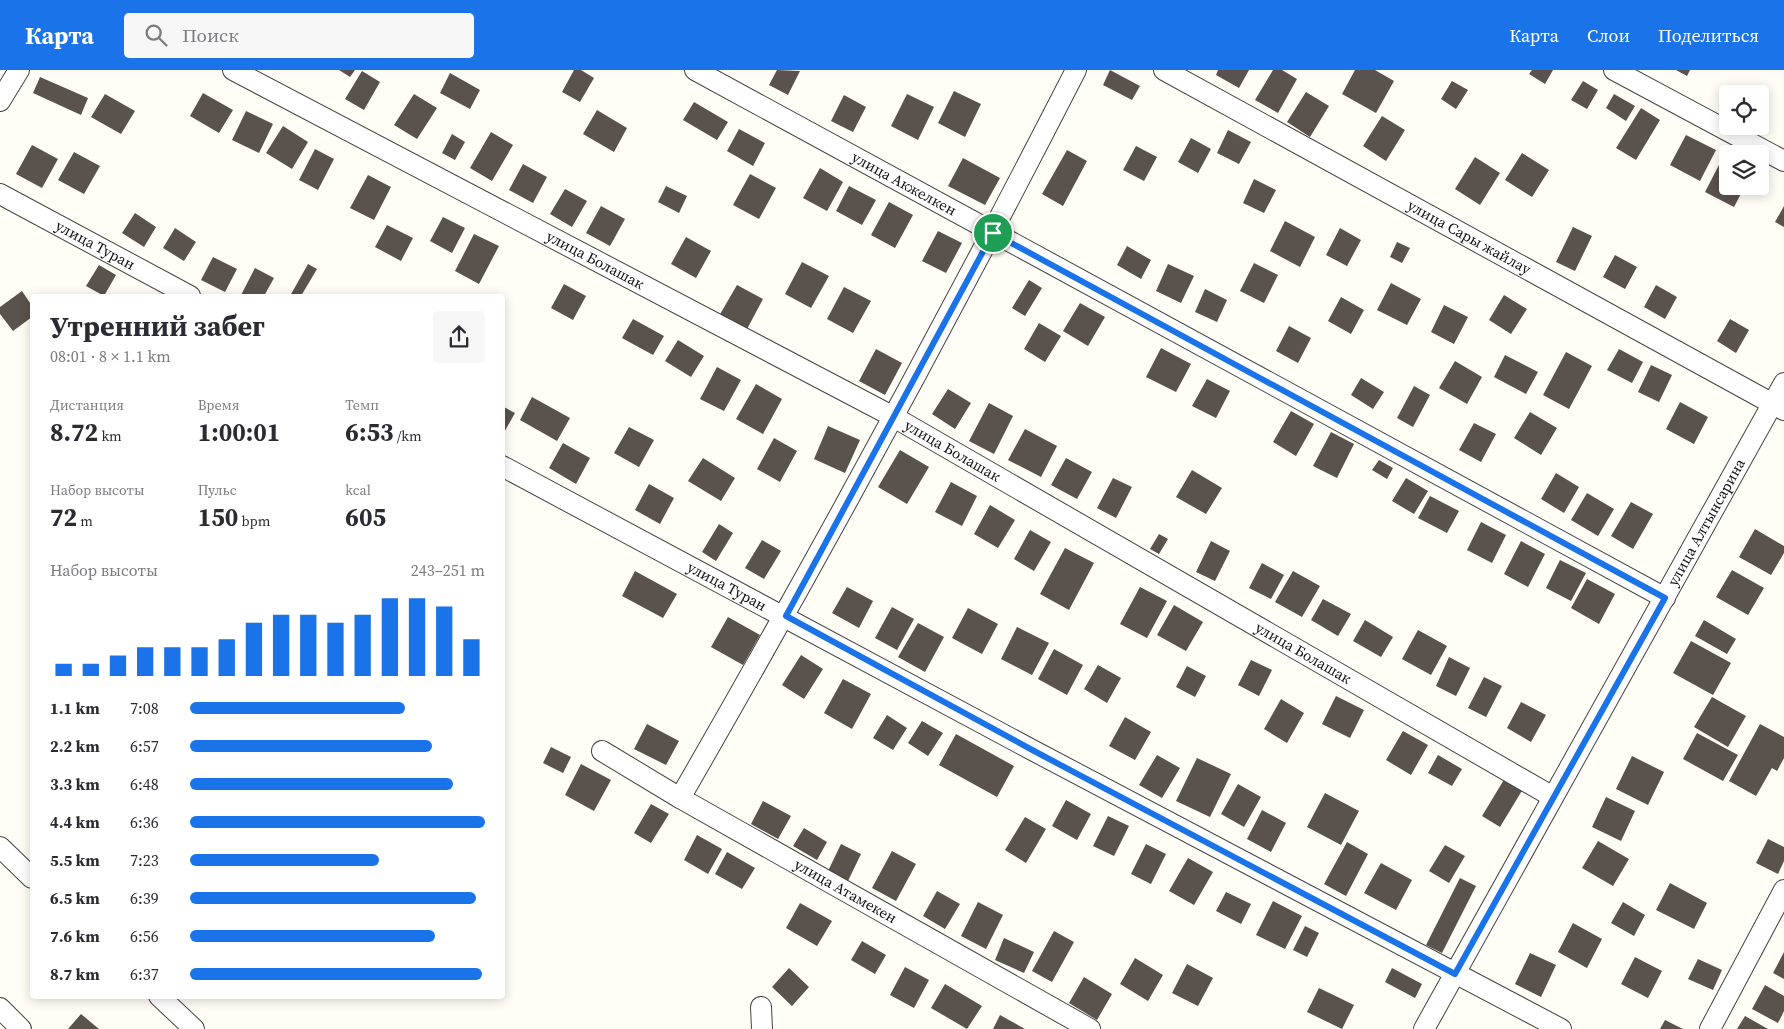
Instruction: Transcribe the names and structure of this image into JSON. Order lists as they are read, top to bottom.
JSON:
{
  "streets": {
    "street": [
      "улица Акжелкен",
      "улица Сары жайлау",
      "улица Туран",
      "улица Болашак",
      "улица Алтынсарина",
      "улица Атамекен"
    ]
  },
  "crossings": [
    ["улица Акжелкен", "улица Алтынсарина"],
    ["улица Сары жайлау", "улица Алтынсарина"],
    ["улица Туран", "улица Алтынсарина"],
    ["улица Болашак", "улица Алтынсарина"]
  ],
  "page": {
    "header": "Карта",
    "search": "Поиск",
    "nav": ["Карта", "Слои", "Поделиться"],
    "heading": ["Утренний забег", "08:01 · 8 × 1.1 km"],
    "stats": [
      ["Дистанция", "8.72 km"],
      ["Время", "1:00:01"],
      ["Темп", "6:53 /km"],
      ["Набор высоты", "72 m"],
      ["Пульс", "150 bpm"],
      ["kcal", "605"]
    ],
    "chart": ["Набор высоты", "243–251 m"],
    "list": [
      {
        "name": "1.1 km",
        "note": "7:08"
      },
      {
        "name": "2.2 km",
        "note": "6:57"
      },
      {
        "name": "3.3 km",
        "note": "6:48"
      },
      {
        "name": "4.4 km",
        "note": "6:36"
      },
      {
        "name": "5.5 km",
        "note": "7:23"
      },
      {
        "name": "6.5 km",
        "note": "6:39"
      },
      {
        "name": "7.6 km",
        "note": "6:56"
      },
      {
        "name": "8.7 km",
        "note": "6:37"
      }
    ]
  }
}
